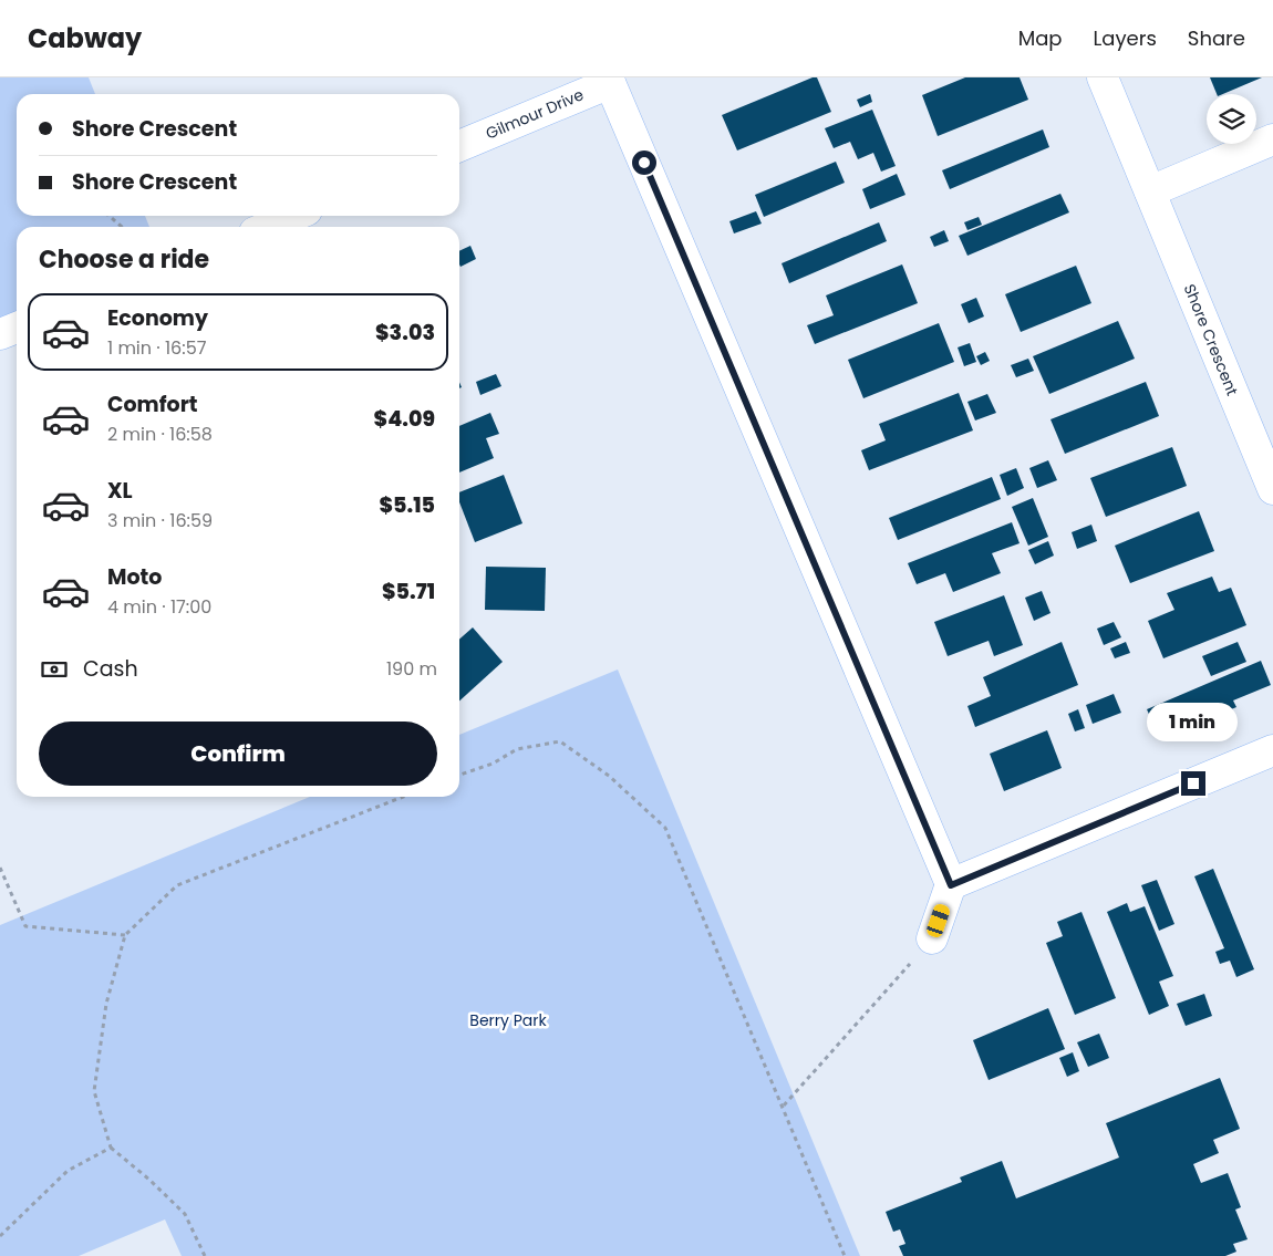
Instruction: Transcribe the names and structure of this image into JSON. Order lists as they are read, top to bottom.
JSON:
{
  "streets": {
    "street": ["Gilmour Drive", "Shore Crescent"]
  },
  "parks": ["Berry Park"],
  "page": {
    "header": "Cabway",
    "nav": ["Map", "Layers", "Share"],
    "banner": ["Shore Crescent", "Shore Crescent"],
    "heading": "Choose a ride",
    "list": [
      {
        "name": "Economy",
        "note": "1 min · 16:57",
        "value": "$3.03"
      },
      {
        "name": "Comfort",
        "note": "2 min · 16:58",
        "value": "$4.09"
      },
      {
        "name": "XL",
        "note": "3 min · 16:59",
        "value": "$5.15"
      },
      {
        "name": "Moto",
        "note": "4 min · 17:00",
        "value": "$5.71"
      }
    ],
    "pay": ["Cash", "190 m"],
    "bubble": "1 min",
    "buttons": "Confirm"
  }
}
